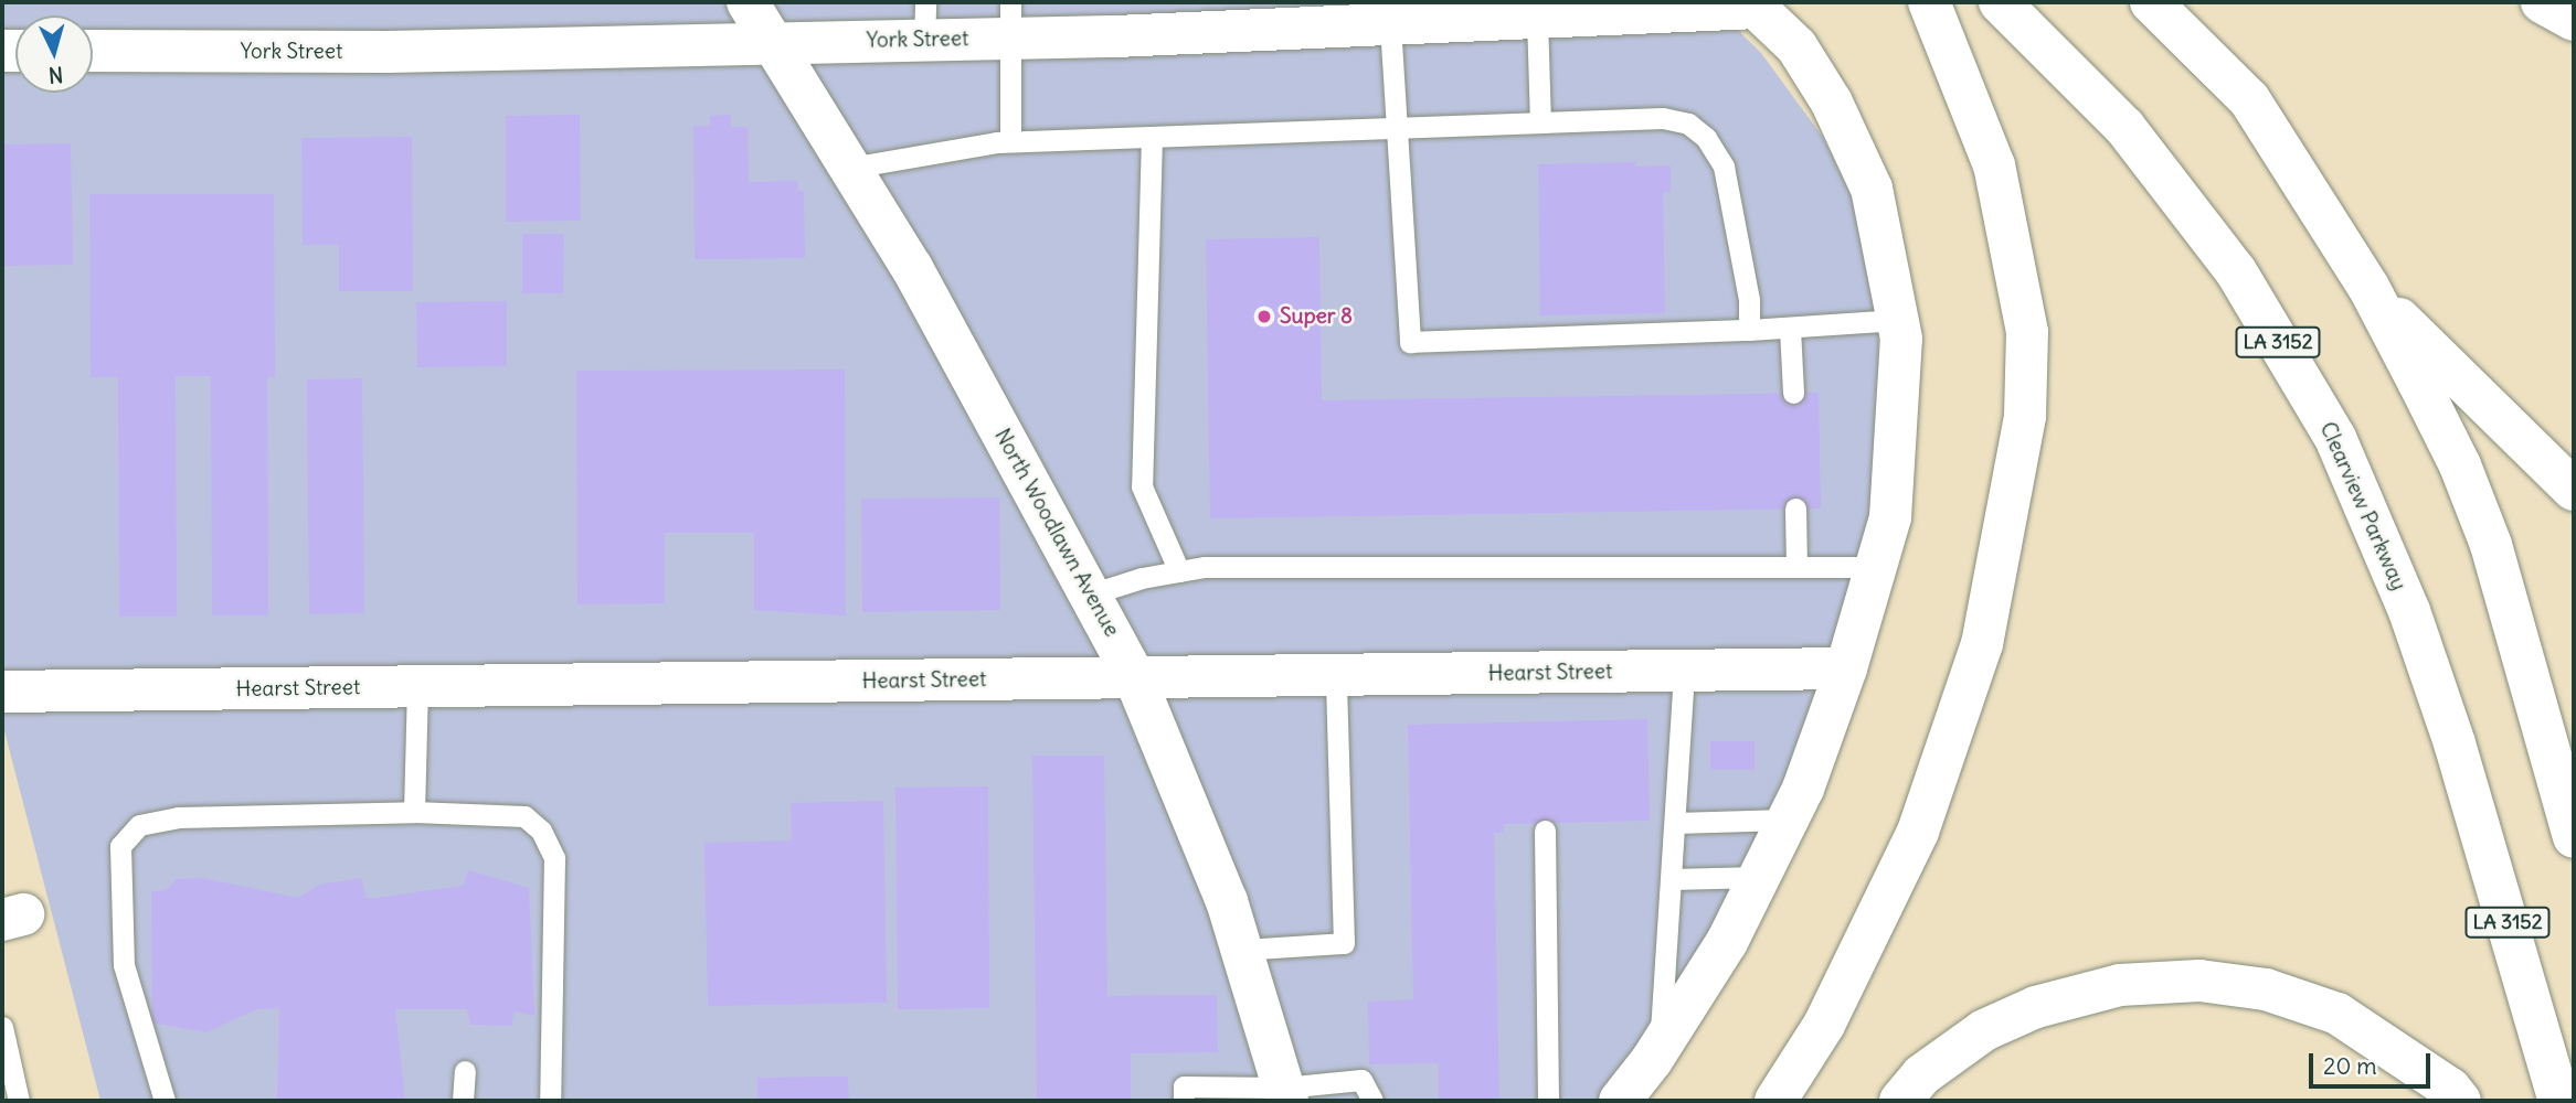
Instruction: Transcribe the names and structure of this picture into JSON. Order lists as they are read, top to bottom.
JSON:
{
  "streets": {
    "main road": [
      "York Street",
      "LA 3152",
      "Clearview Parkway",
      "North Woodlawn Avenue",
      "Hearst Street"
    ]
  },
  "crossings": [
    ["York Street", "North Woodlawn Avenue"],
    ["North Woodlawn Avenue", "Hearst Street"]
  ],
  "places": ["Super 8"],
  "scale_bar": "20 m",
  "north": "bottom"
}
